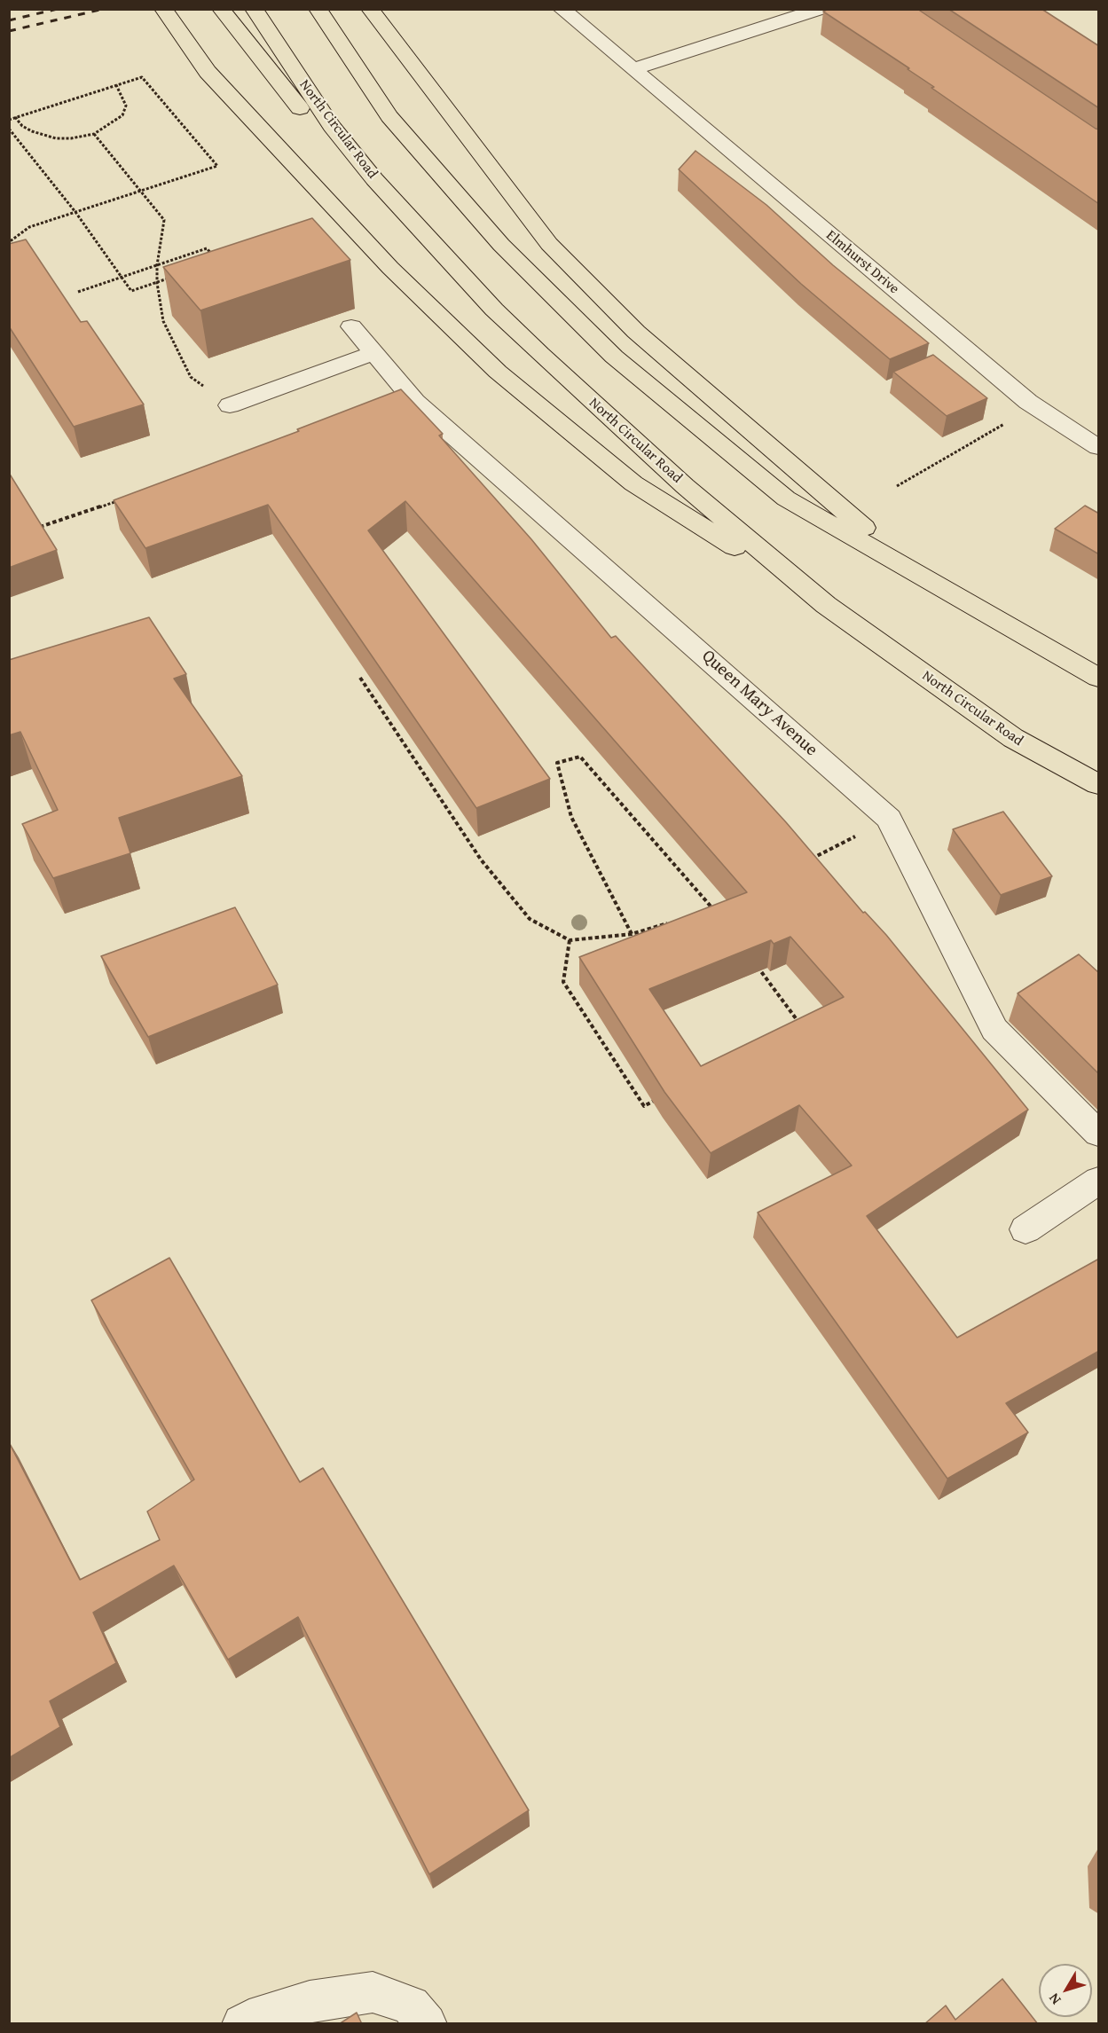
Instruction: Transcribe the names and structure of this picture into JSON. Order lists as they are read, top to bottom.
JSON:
{
  "streets": {
    "highway": ["North Circular Road"],
    "street": ["Elmhurst Drive", "Queen Mary Avenue"]
  },
  "north": "bottom left"
}
